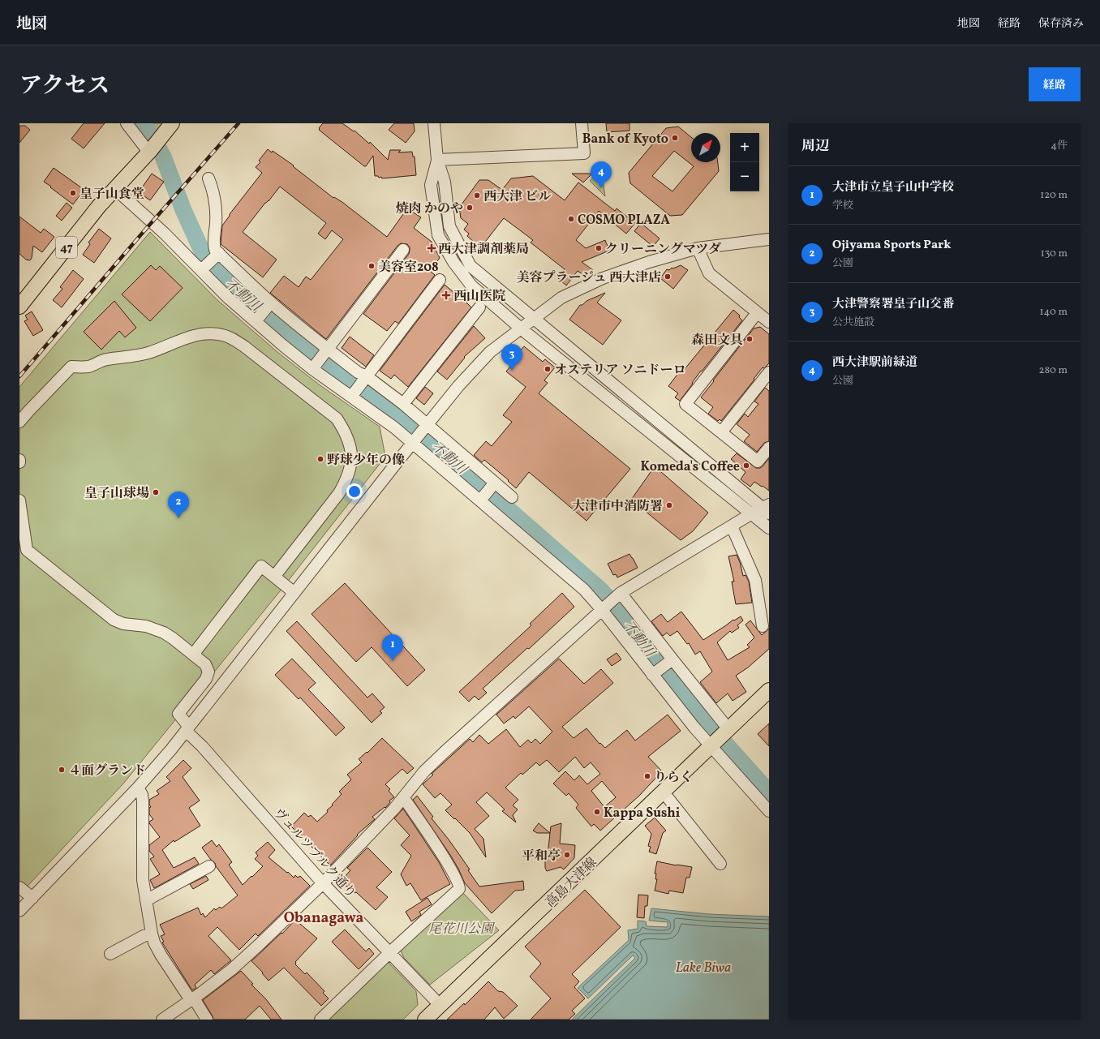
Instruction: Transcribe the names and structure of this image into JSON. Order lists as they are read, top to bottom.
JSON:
{
  "streets": {
    "main road": ["47", "高島大津線"],
    "street": ["ヴュルツブルク通り"]
  },
  "crossings": [
    ["ヴュルツブルク通り", "高島大津線"]
  ],
  "districts": ["Obanagawa"],
  "water": ["不動川", "Lake Biwa"],
  "parks": ["尾花川公園"],
  "places": {
    "other": [
      "Bank of Kyoto",
      "皇子山食堂",
      "西大津 ビル",
      "焼肉 かのや",
      "COSMO PLAZA",
      "クリーニングマツダ",
      "美容室208",
      "美容プラージュ 西大津店",
      "森田文具",
      "オステリア ソニドーロ",
      "野球少年の像",
      "Komeda's Coffee",
      "皇子山球場",
      "大津市中消防署",
      "４面グランド",
      "りらく",
      "Kappa Sushi",
      "平和亭"
    ],
    "health": ["西大津調剤薬局", "西山医院"]
  },
  "north": "top right",
  "page": {
    "header": "地図",
    "nav": ["地図", "経路", "保存済み"],
    "title": "アクセス",
    "buttons": "経路",
    "heading": ["周辺", "4件"],
    "map_buttons": ["+", "−"],
    "pins": [
      "4",
      "3",
      "2",
      "1"
    ],
    "list": [
      {
        "mark": "1",
        "name": "大津市立皇子山中学校",
        "note": "学校",
        "value": "120 m"
      },
      {
        "mark": "2",
        "name": "Ojiyama Sports Park",
        "note": "公園",
        "value": "130 m"
      },
      {
        "mark": "3",
        "name": "大津警察署皇子山交番",
        "note": "公共施設",
        "value": "140 m"
      },
      {
        "mark": "4",
        "name": "西大津駅前緑道",
        "note": "公園",
        "value": "280 m"
      }
    ]
  }
}
